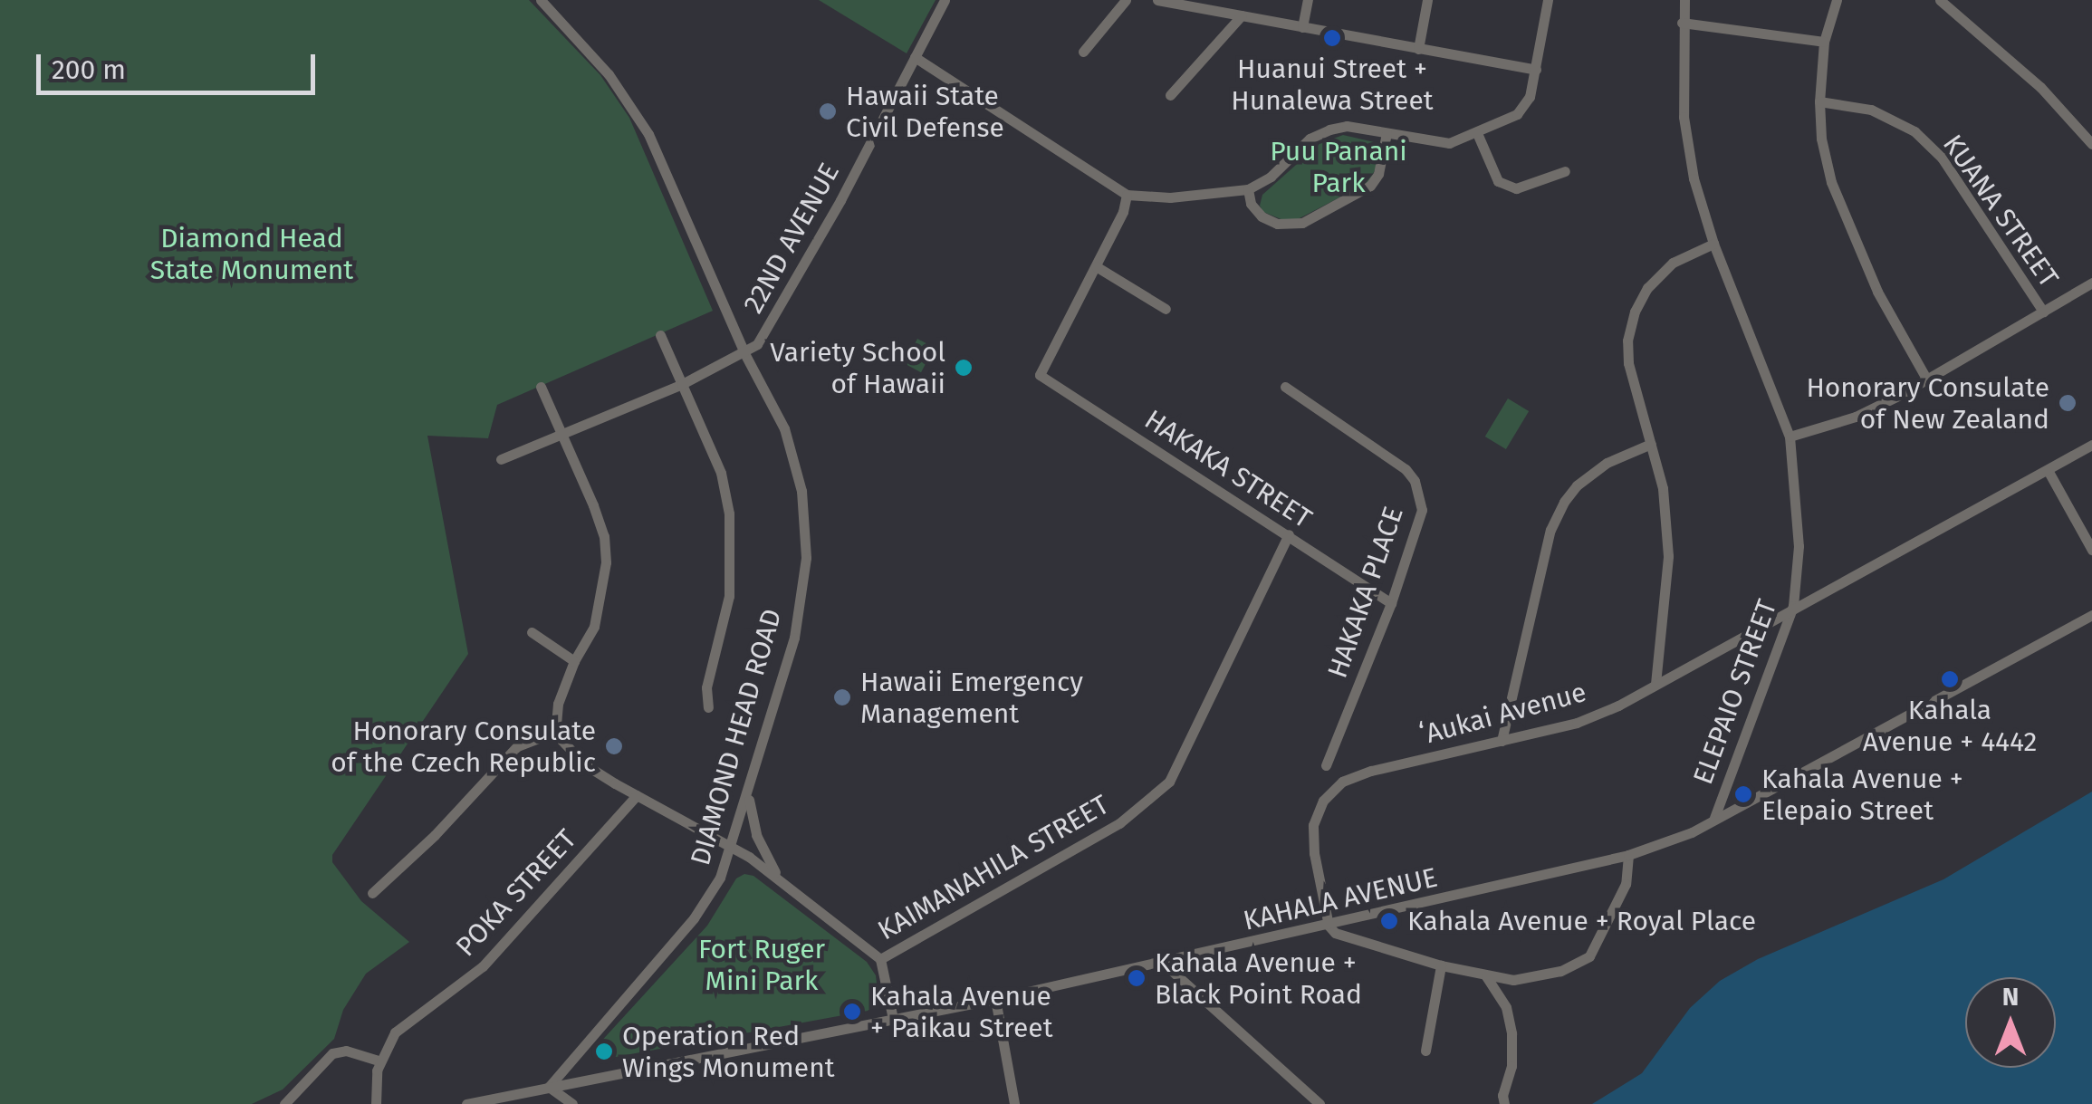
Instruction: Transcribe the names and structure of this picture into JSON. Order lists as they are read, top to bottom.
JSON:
{
  "streets": {
    "street": [
      "KUANA STREET",
      "22ND AVENUE",
      "HAKAKA STREET",
      "HAKAKA PLACE",
      "ELEPAIO STREET",
      "ʻAukai Avenue",
      "DIAMOND HEAD ROAD",
      "KAIMANAHILA STREET",
      "POKA STREET",
      "KAHALA AVENUE"
    ]
  },
  "crossings": [
    ["22ND AVENUE", "DIAMOND HEAD ROAD"],
    ["HAKAKA STREET", "HAKAKA PLACE"],
    ["HAKAKA STREET", "KAIMANAHILA STREET"],
    ["ELEPAIO STREET", "ʻAukai Avenue"],
    ["ELEPAIO STREET", "KAHALA AVENUE"],
    ["ʻAukai Avenue", "KAHALA AVENUE"],
    ["DIAMOND HEAD ROAD", "KAHALA AVENUE"]
  ],
  "parks": ["Puu Panani Park", "Diamond Head State Monument", "Fort Ruger Mini Park"],
  "places": [
    "Huanui Street + Hunalewa Street",
    "Hawaii State Civil Defense",
    "Variety School of Hawaii",
    "Honorary Consulate of New Zealand",
    "Kahala Avenue + 4442",
    "Hawaii Emergency Management",
    "Honorary Consulate of the Czech Republic",
    "Kahala Avenue + Elepaio Street",
    "Kahala Avenue + Royal Place",
    "Kahala Avenue + Black Point Road",
    "Kahala Avenue + Paikau Street",
    "Operation Red Wings Monument"
  ],
  "scale_bar": "200 m",
  "north": "top"
}
